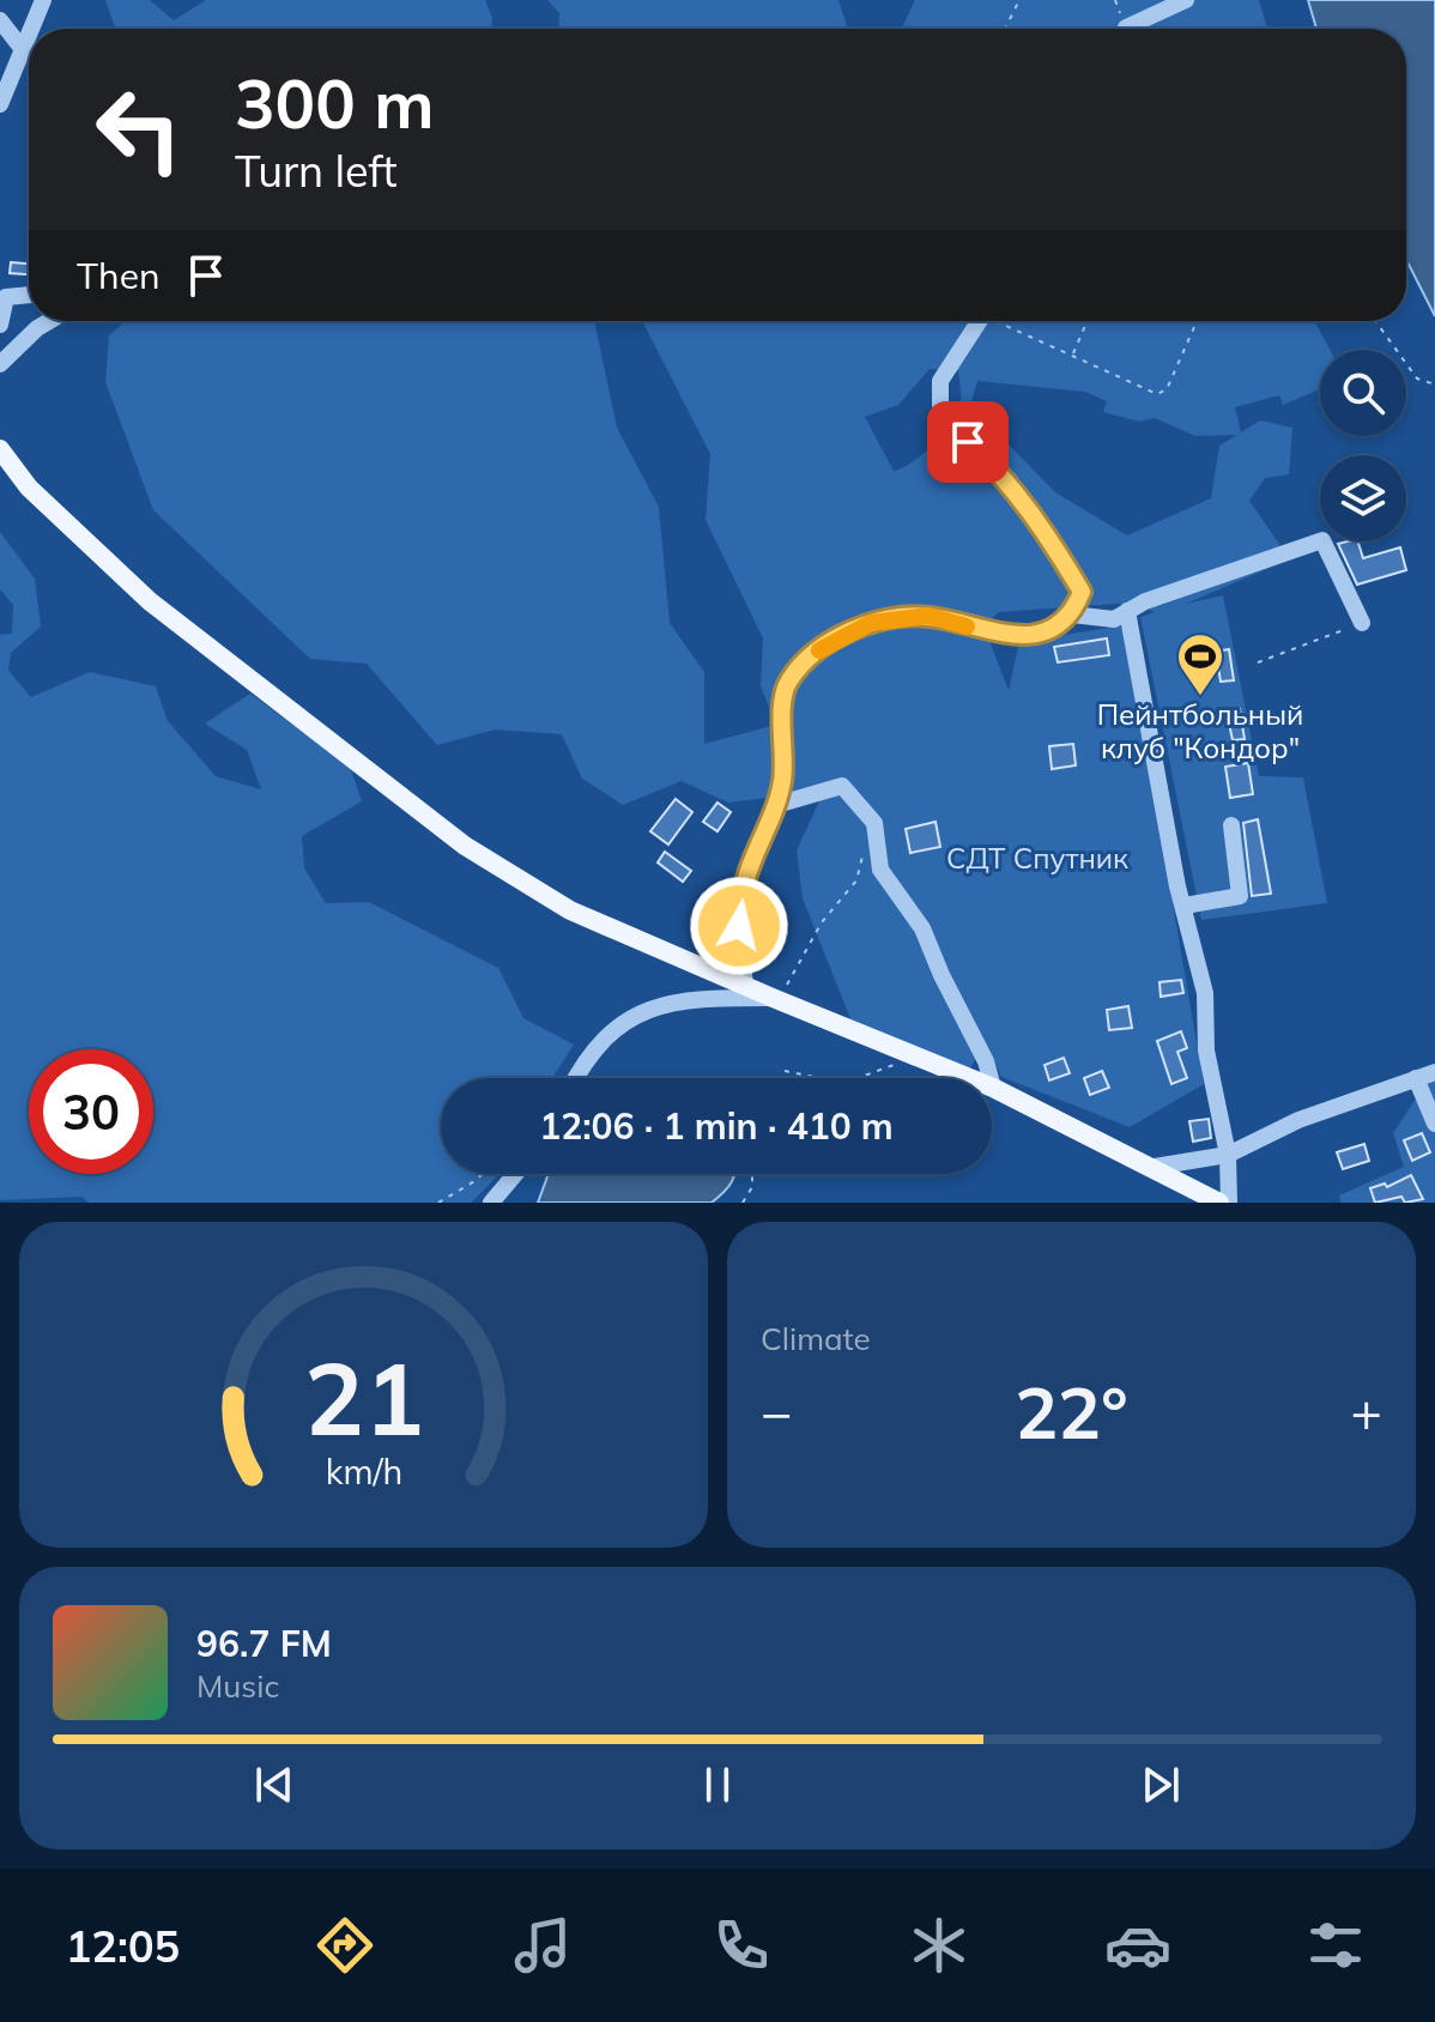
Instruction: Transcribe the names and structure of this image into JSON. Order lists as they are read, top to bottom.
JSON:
{
  "parks": ["СДТ Спутник"],
  "places": {
    "sports": ["Пейнтбольный клуб \"Кондор\""]
  },
  "page": {
    "turn": ["300 m", "Turn left"],
    "then": "Then",
    "limit": "30",
    "trip": "12:06 · 1 min · 410 m",
    "tile": "Climate",
    "heat": ["−", "22°", "+"],
    "song": ["96.7 FM", "Music"],
    "tabs": "12:05",
    "gauge": ["21", "km/h"]
  }
}
